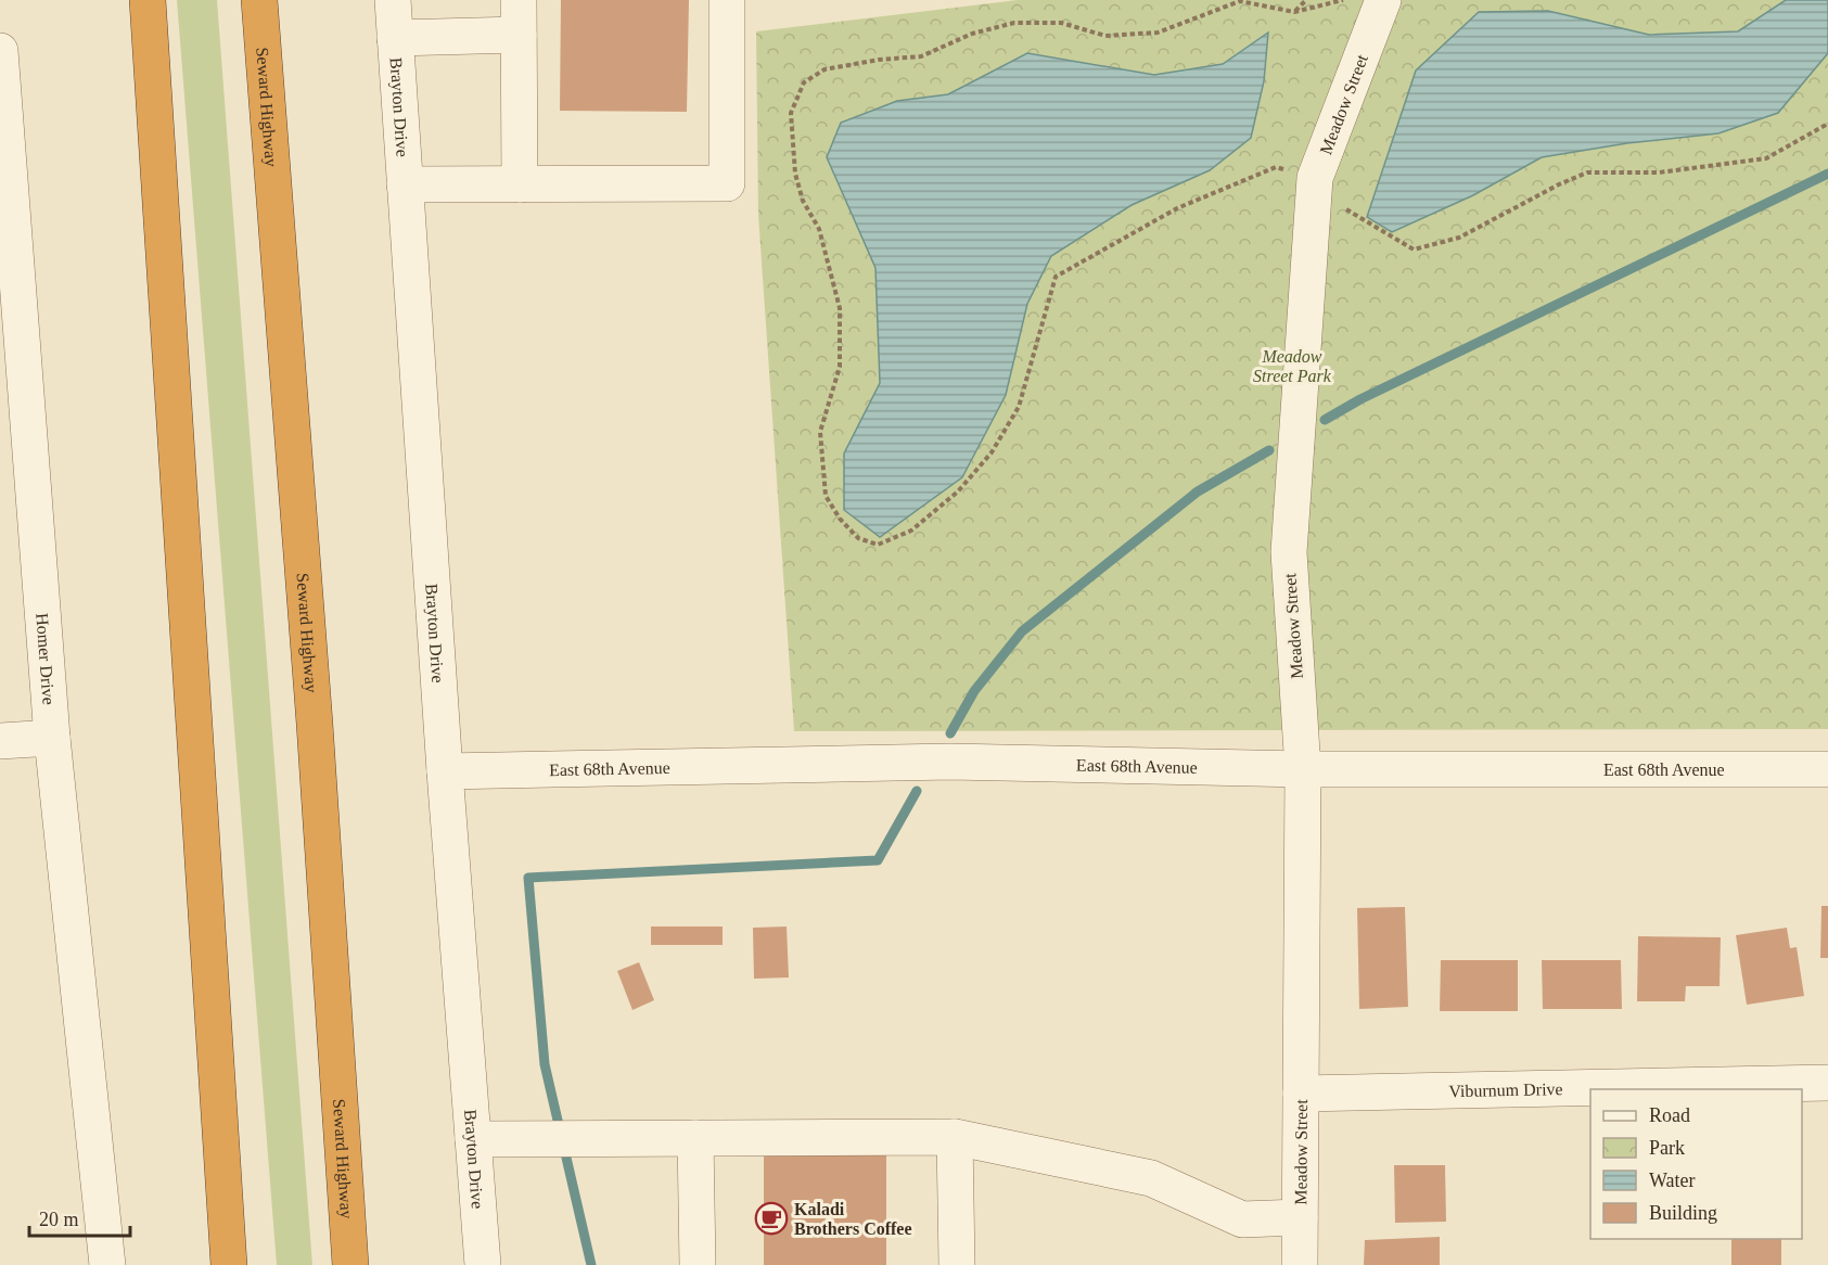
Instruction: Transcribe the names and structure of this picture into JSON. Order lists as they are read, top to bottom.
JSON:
{
  "streets": {
    "highway": ["Seward Highway"],
    "street": [
      "Meadow Street",
      "Brayton Drive",
      "Homer Drive",
      "East 68th Avenue",
      "Viburnum Drive"
    ]
  },
  "crossings": [
    ["Meadow Street", "East 68th Avenue"],
    ["Meadow Street", "Viburnum Drive"],
    ["Brayton Drive", "East 68th Avenue"]
  ],
  "parks": ["Meadow Street Park"],
  "places": {
    "cafe": ["Kaladi Brothers Coffee"]
  },
  "legend": [
    "Road",
    "Park",
    "Water",
    "Building"
  ],
  "scale_bar": "20 m"
}
